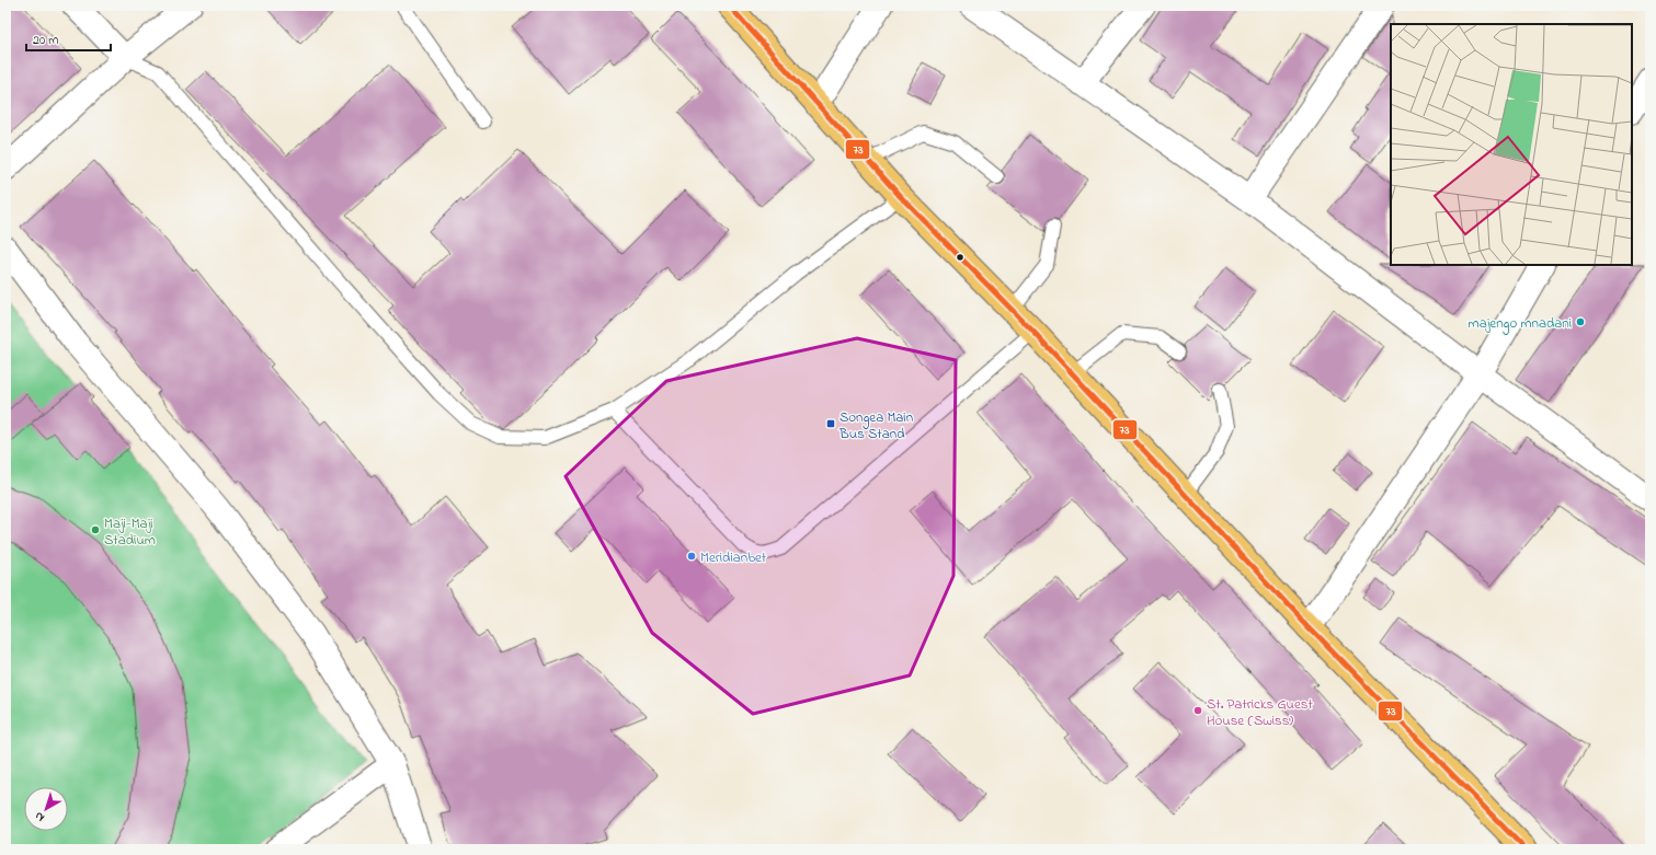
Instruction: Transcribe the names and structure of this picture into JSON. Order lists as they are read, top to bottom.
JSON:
{
  "places": {
    "other": [
      "majengo mnadani",
      "Maji-Maji Stadium",
      "Meridianbet",
      "St. Patricks Guest House (Swiss)"
    ],
    "transit": ["Songea Main Bus Stand"]
  },
  "lines": ["transit line 73"],
  "scale_bar": "20 m",
  "north": "bottom left"
}
